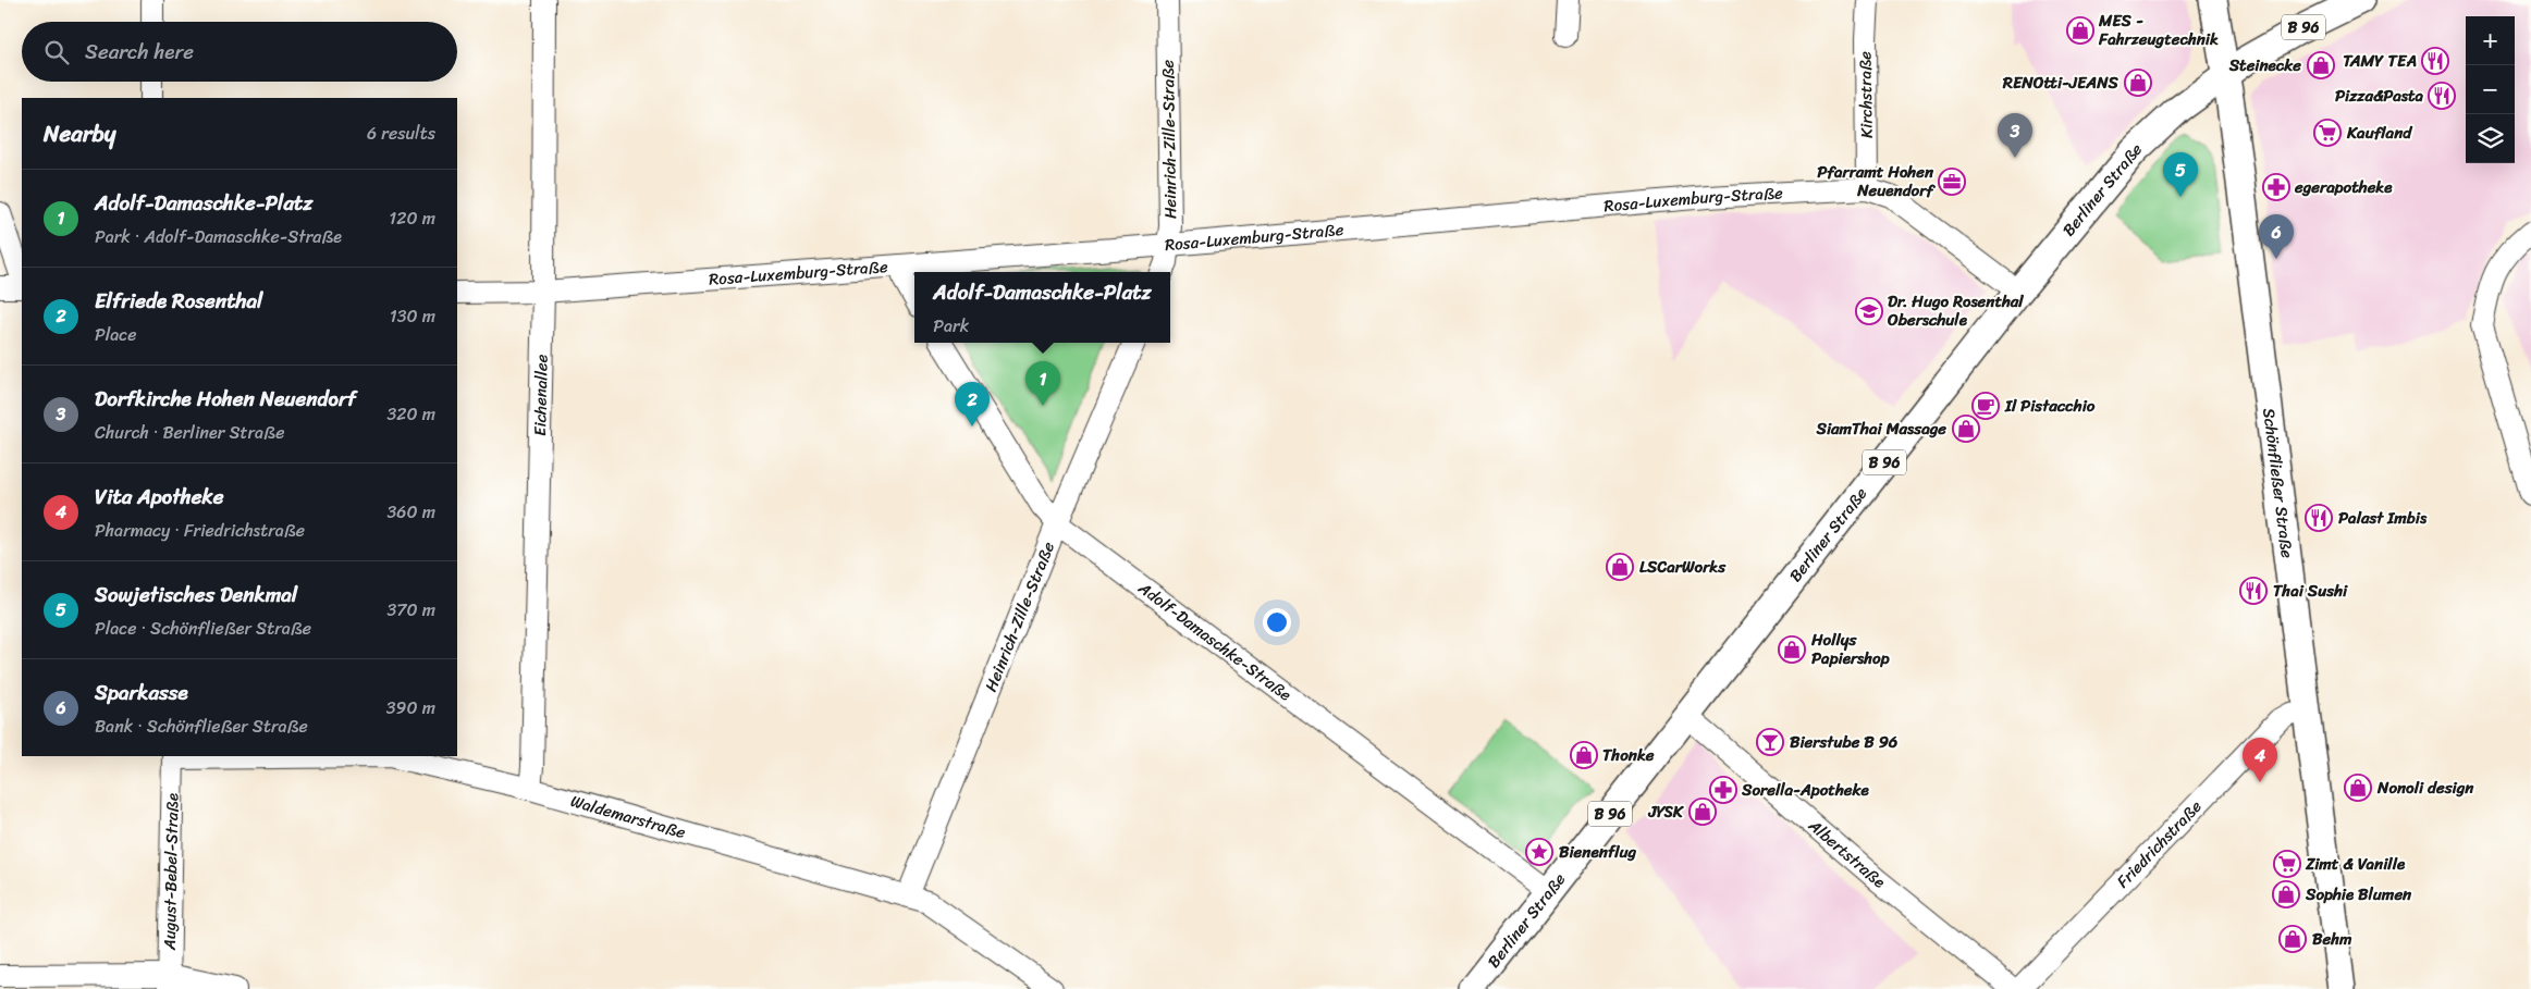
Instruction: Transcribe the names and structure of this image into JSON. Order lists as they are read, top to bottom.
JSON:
{
  "streets": {
    "main road": ["B 96", "Berliner Straße", "Schönfließer Straße"],
    "street": [
      "Kirchstraße",
      "Heinrich-Zille-Straße",
      "Rosa-Luxemburg-Straße",
      "Eichenallee",
      "Adolf-Damaschke-Straße",
      "Waldemarstraße",
      "Friedrichstraße",
      "Albertstraße",
      "August-Bebel-Straße"
    ]
  },
  "crossings": [
    ["B 96", "Berliner Straße"],
    ["B 96", "Schönfließer Straße"],
    ["Kirchstraße", "Rosa-Luxemburg-Straße"],
    ["Heinrich-Zille-Straße", "Rosa-Luxemburg-Straße"],
    ["Heinrich-Zille-Straße", "Adolf-Damaschke-Straße"],
    ["Heinrich-Zille-Straße", "Waldemarstraße"],
    ["Berliner Straße", "Rosa-Luxemburg-Straße"],
    ["Berliner Straße", "Schönfließer Straße"],
    ["Berliner Straße", "Adolf-Damaschke-Straße"],
    ["Berliner Straße", "Albertstraße"],
    ["Rosa-Luxemburg-Straße", "Eichenallee"],
    ["Eichenallee", "Waldemarstraße"],
    ["Schönfließer Straße", "Friedrichstraße"],
    ["Waldemarstraße", "August-Bebel-Straße"]
  ],
  "places": {
    "shop": [
      "MES - Fahrzeugtechnik",
      "Steinecke",
      "RENOtti-JEANS",
      "SiamThai Massage",
      "LSCarWorks",
      "Hollys Papiershop",
      "Thonke",
      "Nonoli design",
      "JYSK",
      "Sophie Blumen",
      "Behm"
    ],
    "restaurant": [
      "TAMY TEA",
      "Pizza&Pasta",
      "Palast Imbis",
      "Thai Sushi"
    ],
    "supermarket": ["Kaufland", "Zimt & Vanille"],
    "office": ["Pfarramt Hohen Neuendorf"],
    "pharmacy": ["egerapotheke", "Sorella-Apotheke"],
    "school or university": ["Dr. Hugo Rosenthal Oberschule"],
    "cafe": ["Il Pistacchio"],
    "bar": ["Bierstube B 96"],
    "place": ["Bienenflug"]
  },
  "page": {
    "map_buttons": ["+", "−"],
    "search": "Search here",
    "heading": ["Nearby", "6 results"],
    "pins": [
      "3",
      "5",
      "6",
      "1",
      "2",
      "4"
    ],
    "list": [
      {
        "mark": "1",
        "name": "Adolf-Damaschke-Platz",
        "note": "Park · Adolf-Damaschke-Straße",
        "value": "120 m"
      },
      {
        "mark": "2",
        "name": "Elfriede Rosenthal",
        "note": "Place",
        "value": "130 m"
      },
      {
        "mark": "3",
        "name": "Dorfkirche Hohen Neuendorf",
        "note": "Church · Berliner Straße",
        "value": "320 m"
      },
      {
        "mark": "4",
        "name": "Vita Apotheke",
        "note": "Pharmacy · Friedrichstraße",
        "value": "360 m"
      },
      {
        "mark": "5",
        "name": "Sowjetisches Denkmal",
        "note": "Place · Schönfließer Straße",
        "value": "370 m"
      },
      {
        "mark": "6",
        "name": "Sparkasse",
        "note": "Bank · Schönfließer Straße",
        "value": "390 m"
      }
    ],
    "popup": ["Adolf-Damaschke-Platz", "Park"]
  }
}
